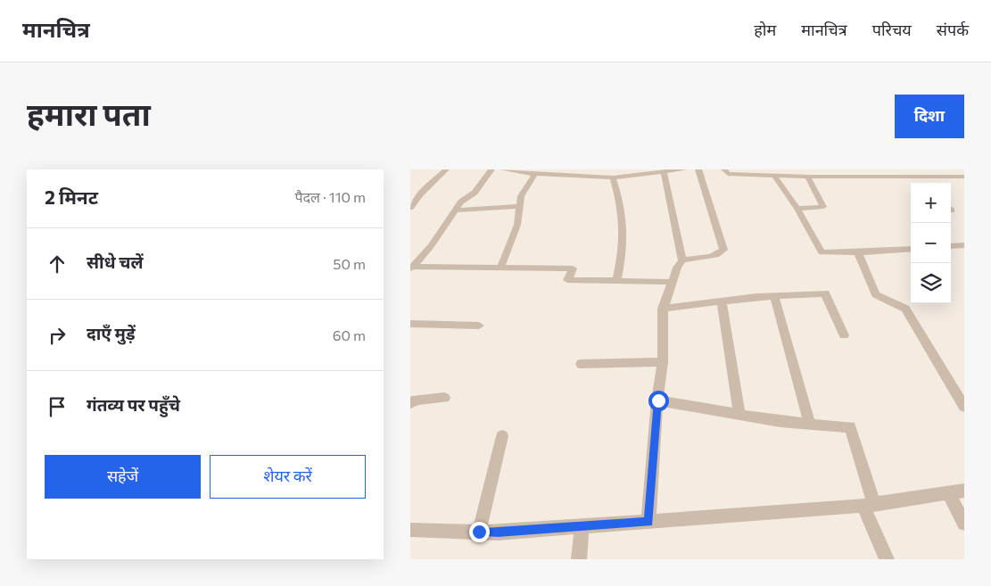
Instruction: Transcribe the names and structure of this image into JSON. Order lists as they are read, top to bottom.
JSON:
{
  "page": {
    "header": "मानचित्र",
    "nav": [
      "होम",
      "मानचित्र",
      "परिचय",
      "संपर्क"
    ],
    "title": "हमारा पता",
    "buttons": [
      "दिशा",
      ["सहेजें", "शेयर करें"]
    ],
    "heading": ["2 मिनट", "पैदल · 110 m"],
    "map_buttons": ["+", "−"],
    "list": [
      ["सीधे चलें", "50 m"],
      ["दाएँ मुड़ें", "60 m"],
      "गंतव्य पर पहुँचे"
    ]
  }
}
